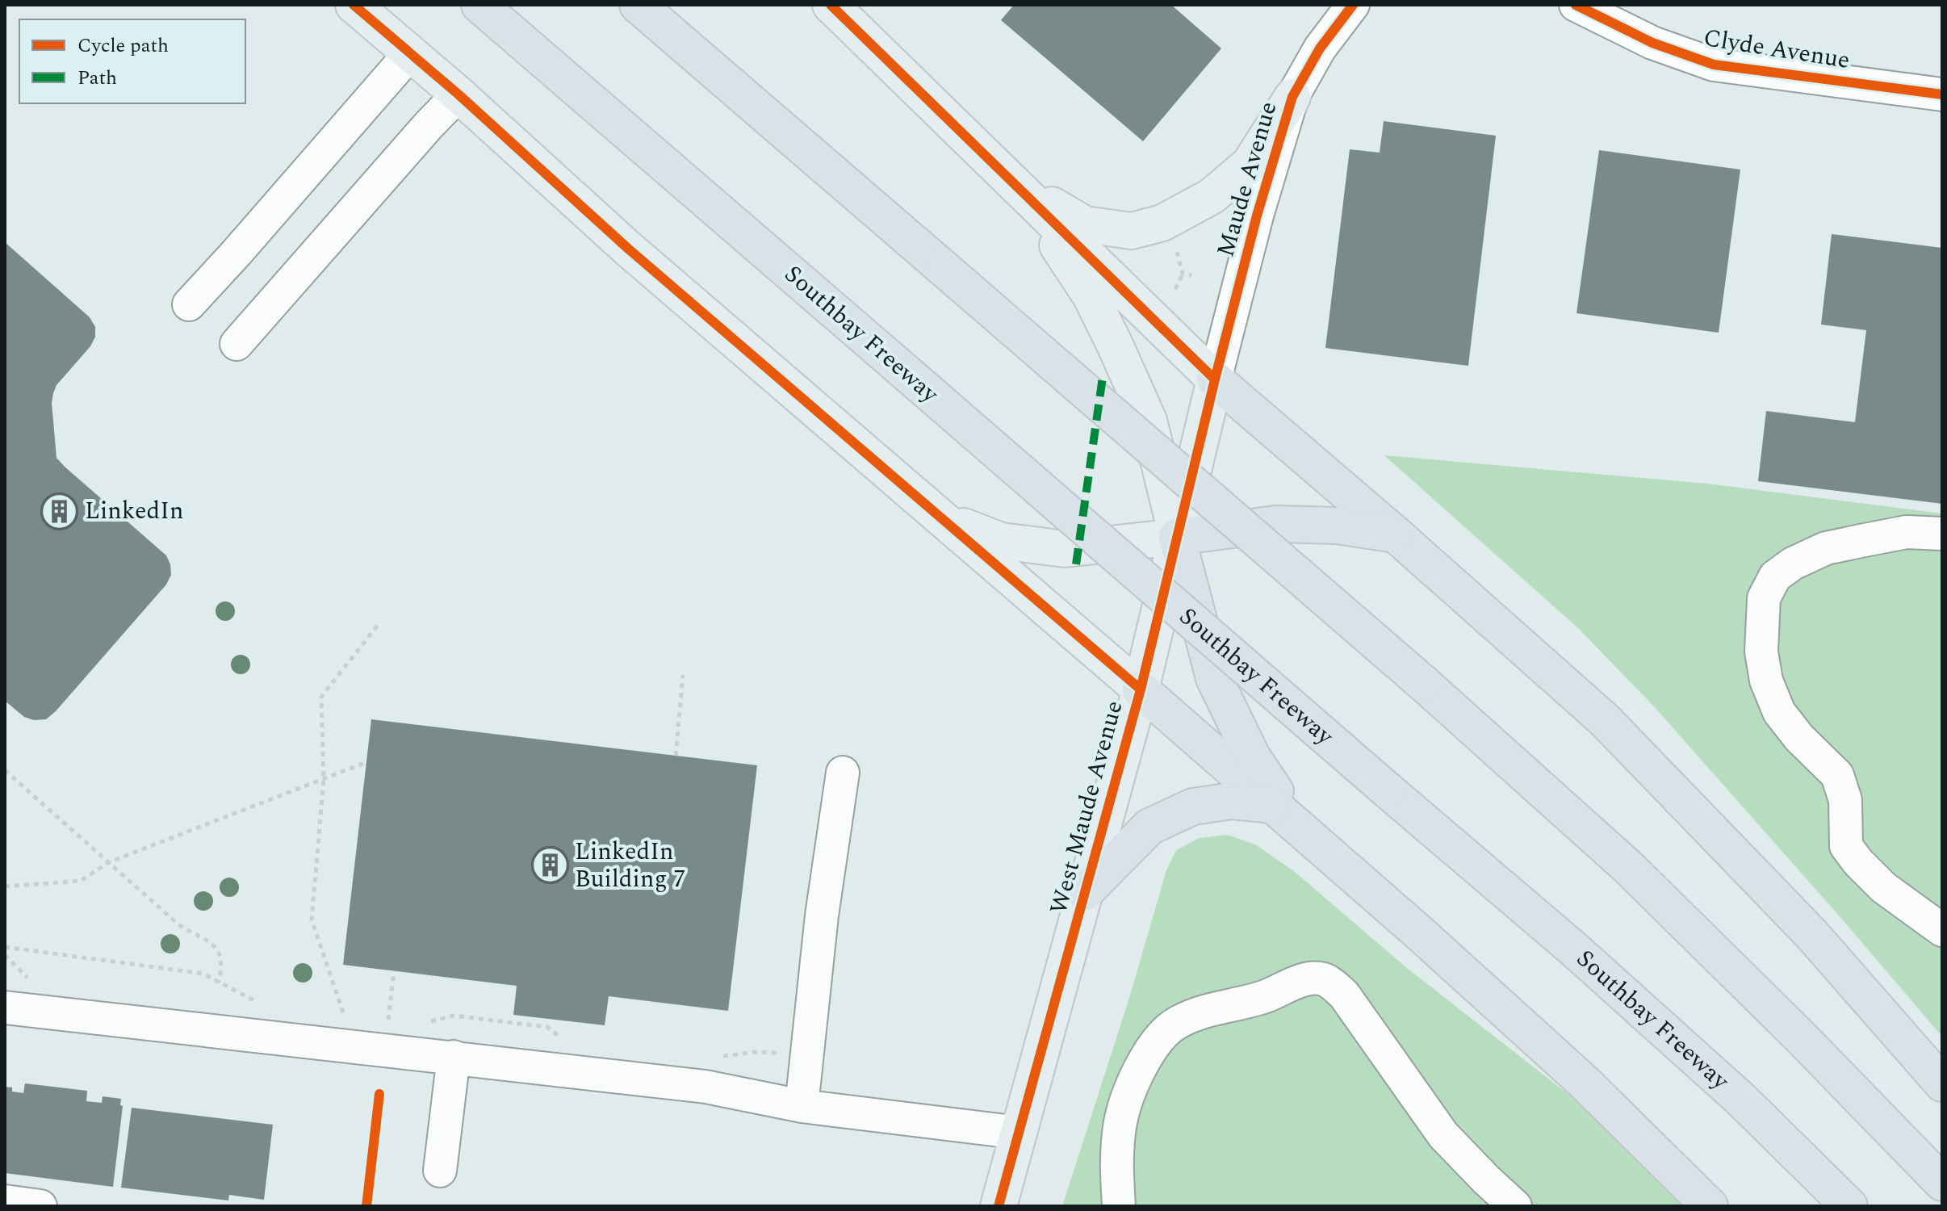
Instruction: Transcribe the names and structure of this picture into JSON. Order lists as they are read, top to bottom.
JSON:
{
  "streets": {
    "highway": ["Southbay Freeway"],
    "main road": ["West Maude Avenue"],
    "street": ["Clyde Avenue", "Maude Avenue"]
  },
  "crossings": [
    ["Maude Avenue", "West Maude Avenue"]
  ],
  "places": {
    "building": ["LinkedIn", "LinkedIn Building 7"]
  },
  "legend": ["Cycle path", "Path"]
}
